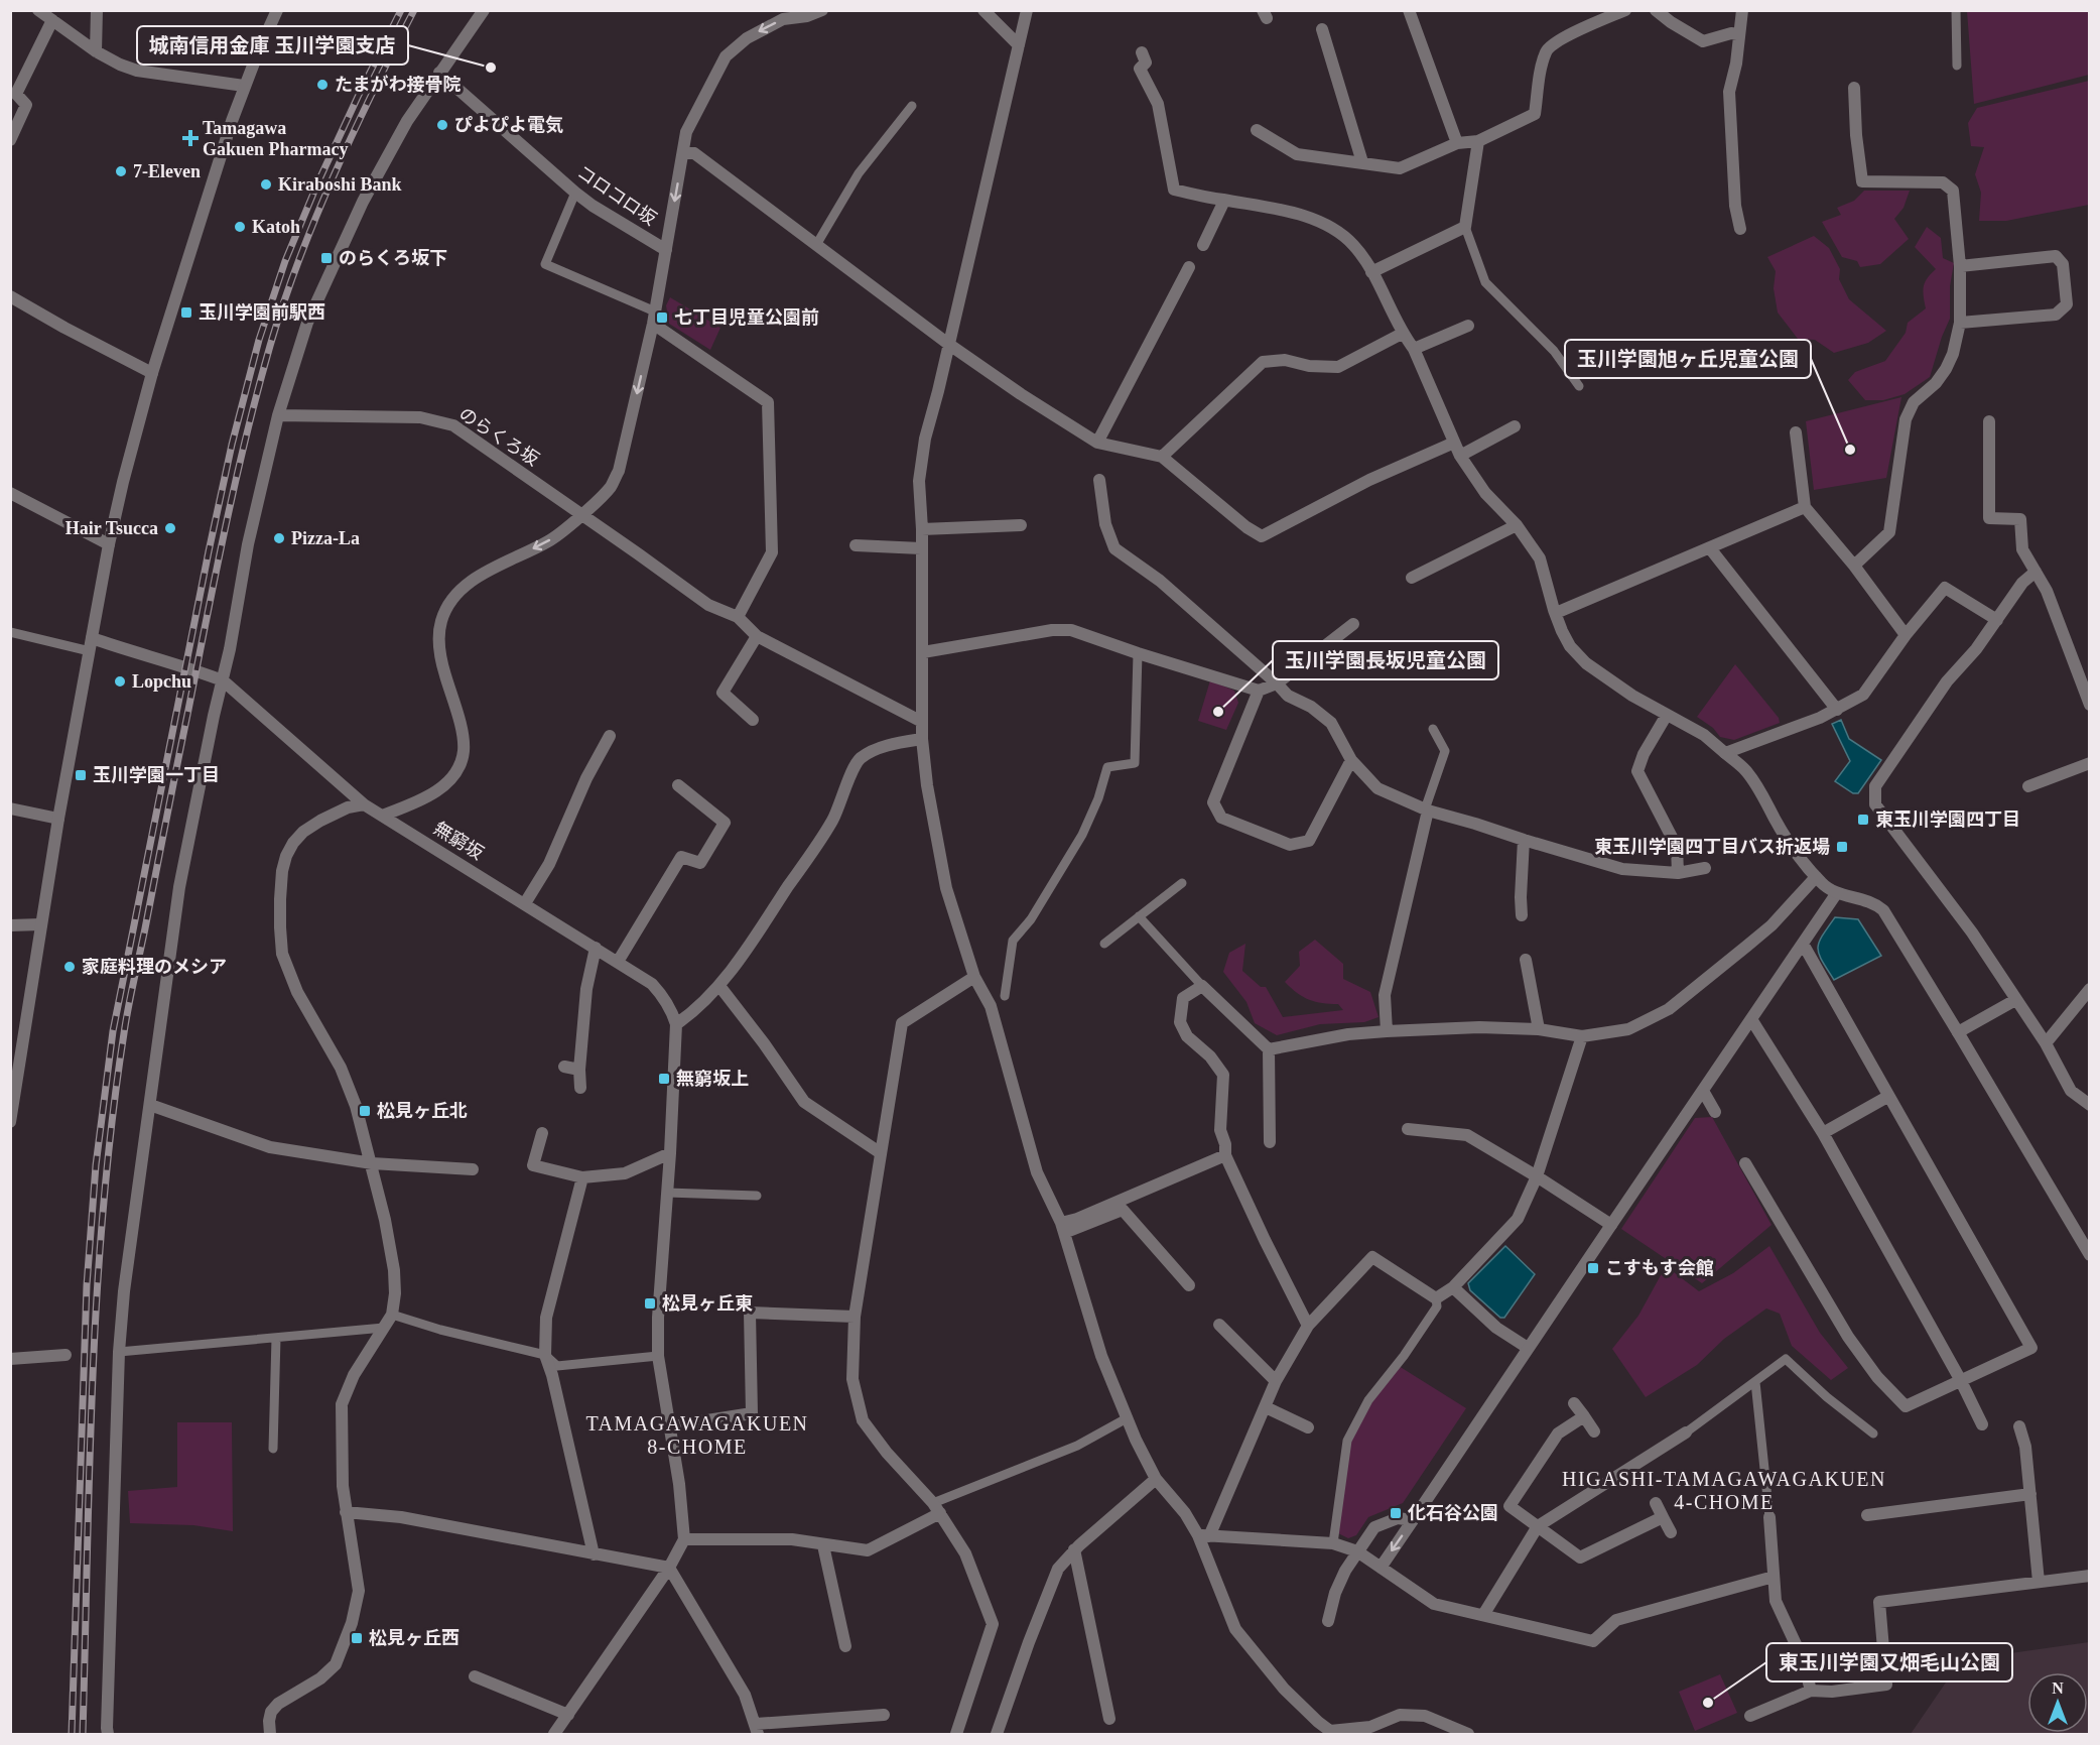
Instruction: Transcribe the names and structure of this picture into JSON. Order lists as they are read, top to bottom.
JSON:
{
  "streets": {
    "street": ["コロコロ坂", "のらくろ坂", "無窮坂"]
  },
  "districts": ["TAMAGAWAGAKUEN 8-CHOME", "HIGASHI-TAMAGAWAGAKUEN 4-CHOME"],
  "places": {
    "other": [
      "城南信用金庫 玉川学園支店",
      "たまがわ接骨院",
      "ぴよぴよ電気",
      "7-Eleven",
      "Kiraboshi Bank",
      "Katoh",
      "玉川学園旭ヶ丘児童公園",
      "Hair Tsucca",
      "Pizza-La",
      "Lopchu",
      "玉川学園長坂児童公園",
      "家庭料理のメシア",
      "東玉川学園又畑毛山公園"
    ],
    "health": ["Tamagawa Gakuen Pharmacy"],
    "transit": [
      "のらくろ坂下",
      "玉川学園前駅西",
      "七丁目児童公園前",
      "玉川学園一丁目",
      "東玉川学園四丁目",
      "東玉川学園四丁目バス折返場",
      "無窮坂上",
      "松見ヶ丘北",
      "こすもす会館",
      "松見ヶ丘東",
      "化石谷公園",
      "松見ヶ丘西"
    ]
  },
  "north": "top"
}
